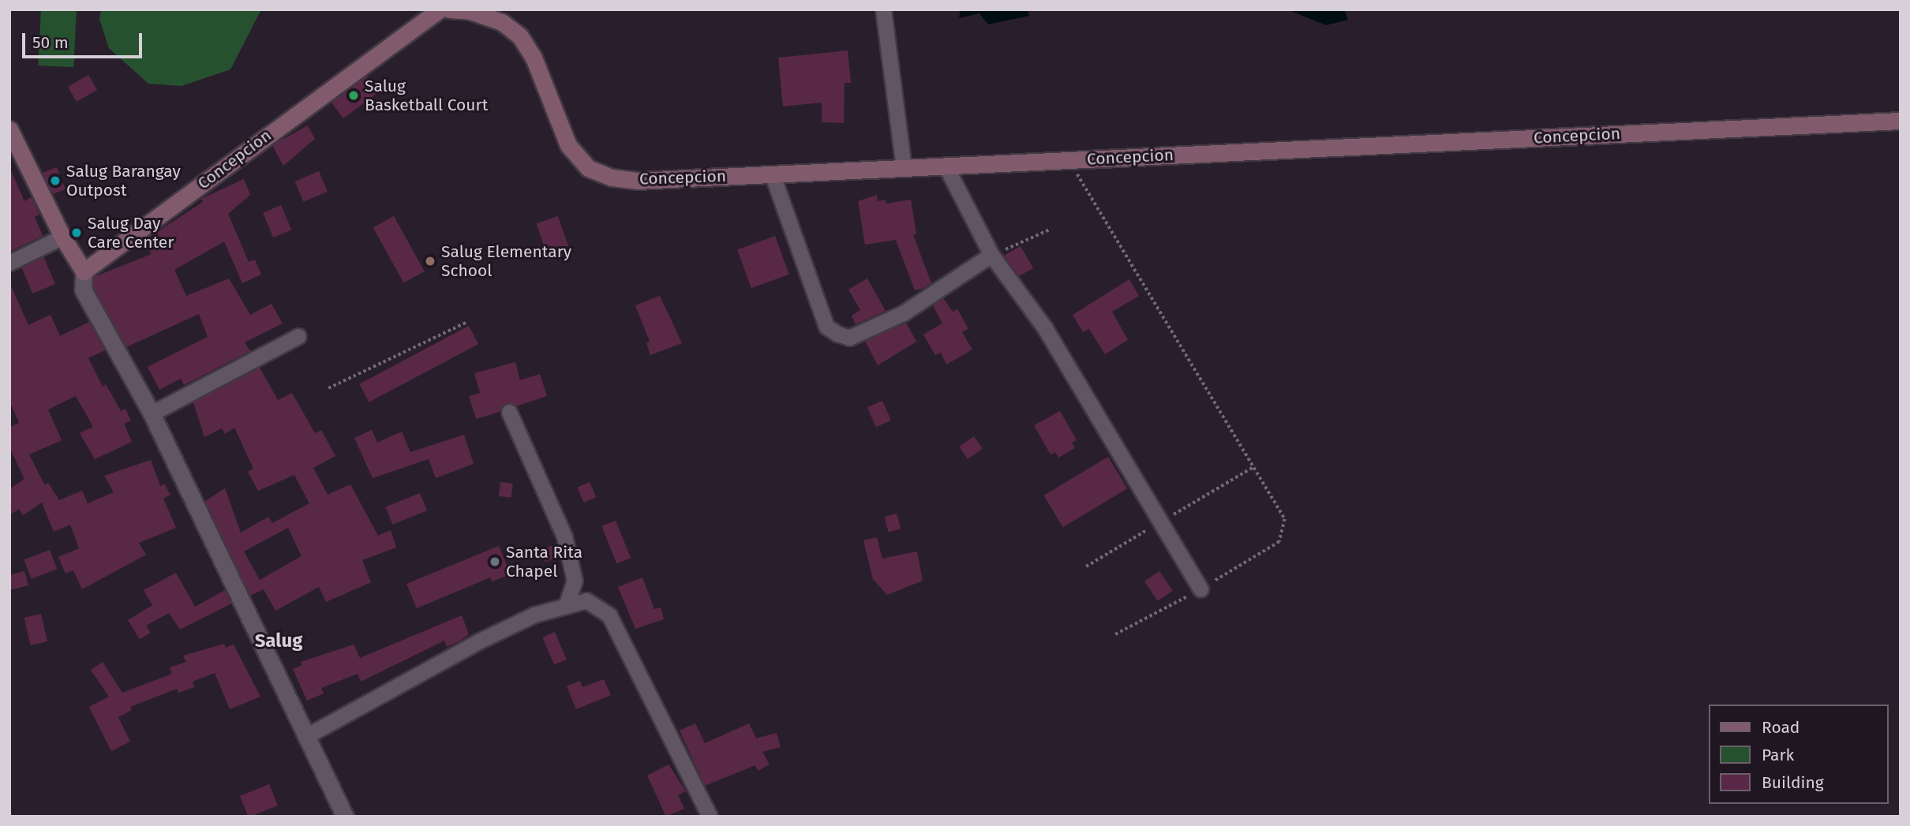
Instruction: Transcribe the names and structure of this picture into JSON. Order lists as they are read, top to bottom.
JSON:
{
  "streets": {
    "main road": ["Concepcion"]
  },
  "districts": ["Salug"],
  "places": [
    "Salug Basketball Court",
    "Salug Barangay Outpost",
    "Salug Day Care Center",
    "Salug Elementary School",
    "Santa Rita Chapel"
  ],
  "legend": ["Road", "Park", "Building"],
  "scale_bar": "50 m"
}
